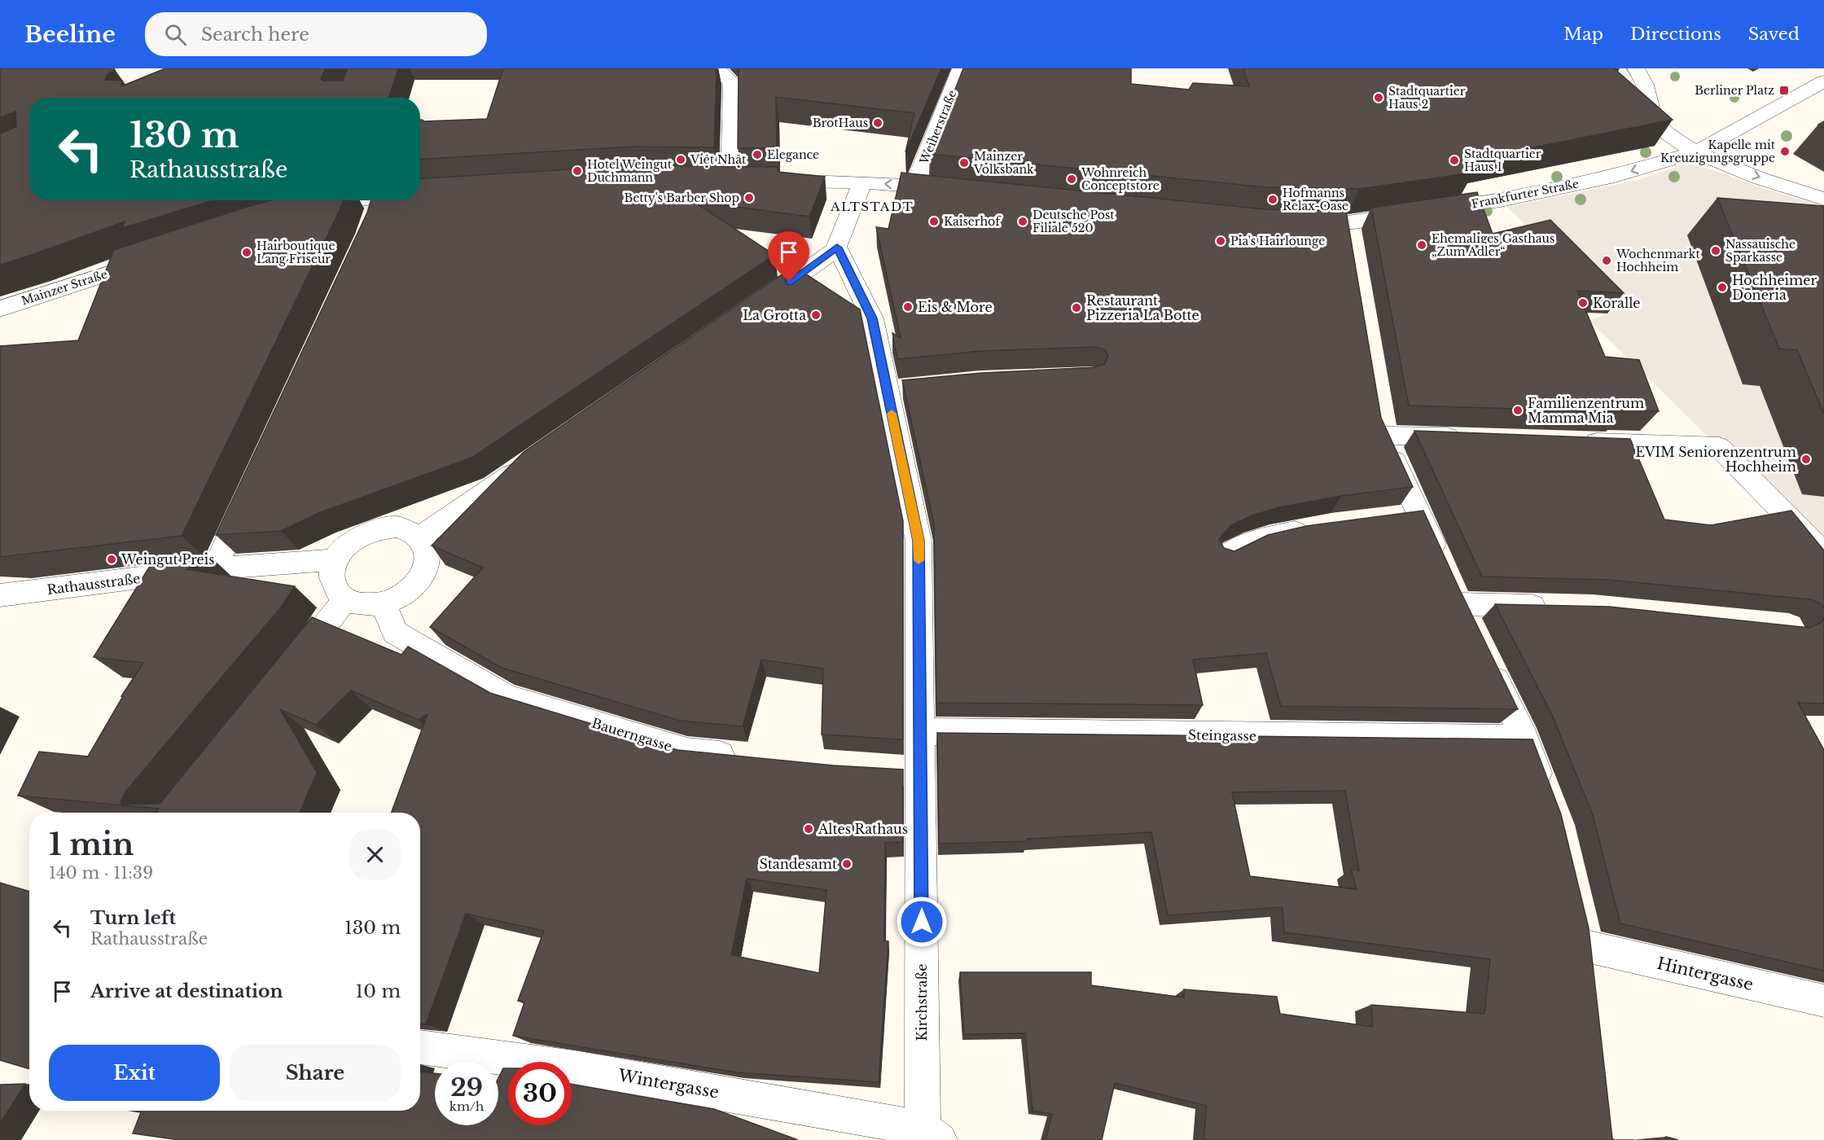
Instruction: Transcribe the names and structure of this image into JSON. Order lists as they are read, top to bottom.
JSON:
{
  "streets": {
    "street": [
      "Weiherstraße",
      "Frankfurter Straße",
      "Mainzer Straße",
      "Rathausstraße",
      "Bauerngasse",
      "Steingasse",
      "Hintergasse",
      "Kirchstraße",
      "Wintergasse"
    ]
  },
  "crossings": [
    ["Rathausstraße", "Bauerngasse"],
    ["Steingasse", "Kirchstraße"],
    ["Kirchstraße", "Wintergasse"]
  ],
  "one_way": ["Frankfurter Straße"],
  "districts": ["ALTSTADT"],
  "places": {
    "transit": ["Berliner Platz"],
    "other": [
      "Stadtquartier Haus 2",
      "BrotHaus",
      "Kapelle mit Kreuzigungsgruppe",
      "Elegance",
      "Việt Nhật",
      "Stadtquartier Haus 1",
      "Mainzer Volksbank",
      "Hotel Weingut Duchmann",
      "Wohnreich Conceptstore",
      "Betty's Barber Shop",
      "Hofmanns Relax-Oase",
      "Kaiserhof",
      "Deutsche Post Filiale 520",
      "Pia's Hairlounge",
      "Ehemaliges Gasthaus „Zum Adler“",
      "Nassauische Sparkasse",
      "Hairboutique Lang Friseur",
      "Wochenmarkt Hochheim",
      "Hochheimer Döneria",
      "Koralle",
      "Eis & More",
      "Restaurant Pizzeria La Botte",
      "La Grotta",
      "Familienzentrum Mamma Mia",
      "EVIM Seniorenzentrum Hochheim",
      "Weingut Preis",
      "Altes Rathaus",
      "Standesamt"
    ]
  },
  "page": {
    "header": "Beeline",
    "search": "Search here",
    "nav": ["Map", "Directions", "Saved"],
    "turn": ["130 m", "Rathausstraße"],
    "heading": ["1 min", "140 m · 11:39"],
    "list": [
      {
        "name": "Turn left",
        "note": "Rathausstraße",
        "value": "130 m"
      },
      {
        "name": "Arrive at destination",
        "value": "10 m"
      }
    ],
    "buttons": ["Exit", "Share"],
    "speed": "29 km/h",
    "limit": "30"
  }
}
